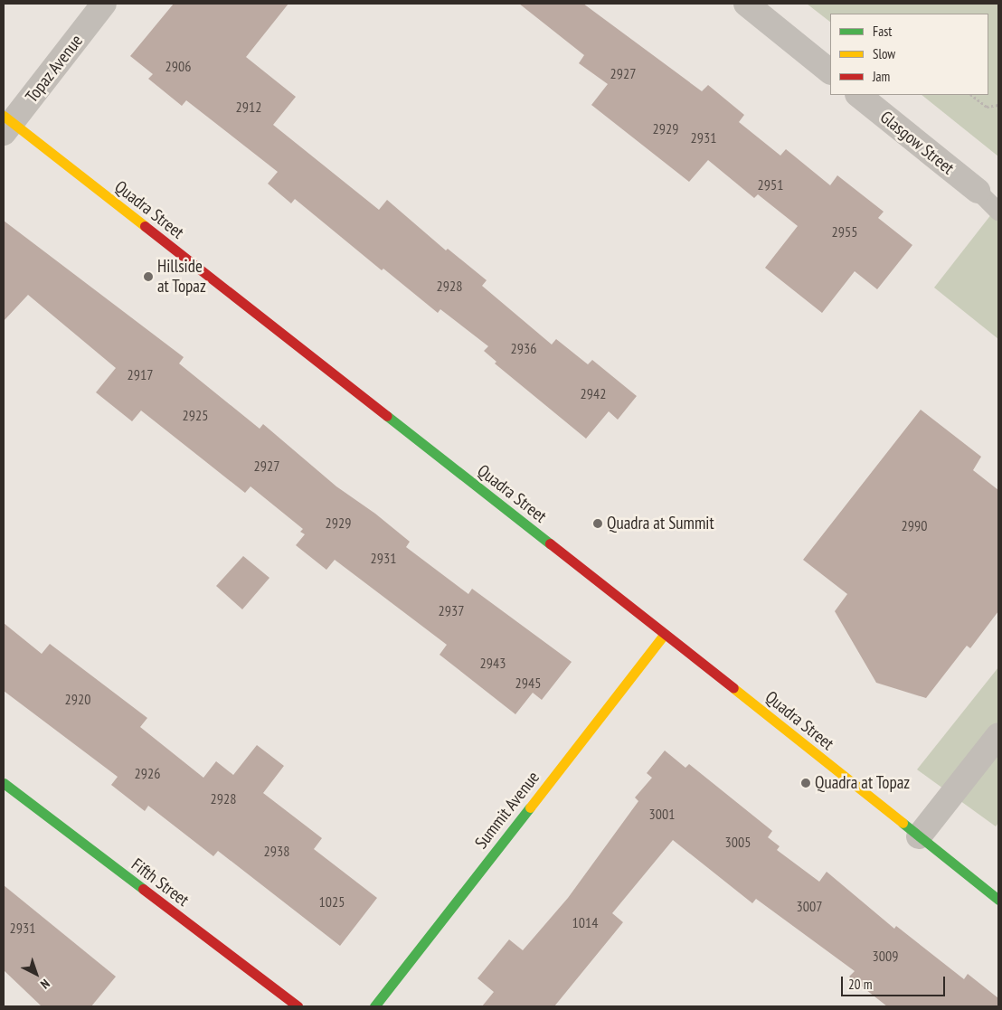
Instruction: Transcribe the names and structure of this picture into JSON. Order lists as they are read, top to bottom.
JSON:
{
  "streets": {
    "main road": ["Quadra Street", "Summit Avenue", "Fifth Street"],
    "street": ["Topaz Avenue", "Glasgow Street"]
  },
  "crossings": [
    ["Topaz Avenue", "Quadra Street"],
    ["Quadra Street", "Summit Avenue"]
  ],
  "places": ["Hillside at Topaz", "Quadra at Summit", "Quadra at Topaz"],
  "house_numbers": [
    "2906",
    "2927",
    "2912",
    "2929",
    "2931",
    "2951",
    "2955",
    "2928",
    "2936",
    "2917",
    "2942",
    "2925",
    "2927",
    "2929",
    "2990",
    "2931",
    "2937",
    "2943",
    "2945",
    "2920",
    "2926",
    "2928",
    "3001",
    "3005",
    "2938",
    "1025",
    "3007",
    "1014",
    "2931",
    "3009"
  ],
  "legend": ["Fast", "Slow", "Jam"],
  "scale_bar": "20 m",
  "north": "bottom right"
}
